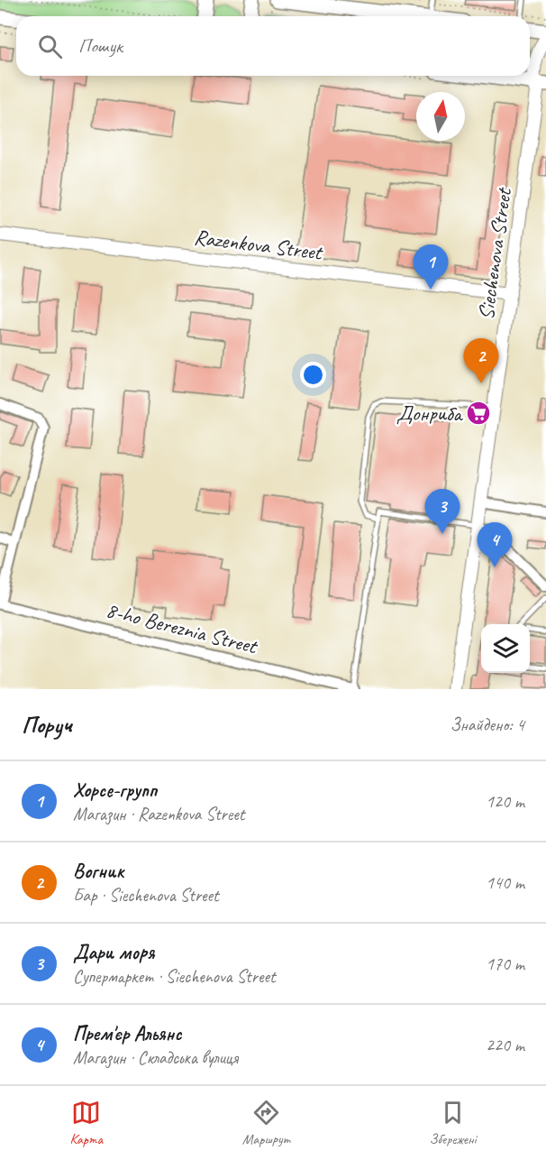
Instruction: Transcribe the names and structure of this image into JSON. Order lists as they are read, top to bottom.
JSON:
{
  "streets": {
    "street": ["Razenkova Street", "Siechenova Street", "8-ho Bereznia Street"]
  },
  "crossings": [
    ["Razenkova Street", "Siechenova Street"]
  ],
  "places": {
    "supermarket": ["Донриба"]
  },
  "north": "top",
  "page": {
    "search": "Пошук",
    "pins": [
      "1",
      "2",
      "3",
      "4"
    ],
    "heading": ["Поруч", "Знайдено: 4"],
    "list": [
      {
        "mark": "1",
        "name": "Хорсе-групп",
        "note": "Магазин · Razenkova Street",
        "value": "120 m"
      },
      {
        "mark": "2",
        "name": "Вогник",
        "note": "Бар · Siechenova Street",
        "value": "140 m"
      },
      {
        "mark": "3",
        "name": "Дари моря",
        "note": "Супермаркет · Siechenova Street",
        "value": "170 m"
      },
      {
        "mark": "4",
        "name": "Прем'єр Альянс",
        "note": "Магазин · Складська вулиця",
        "value": "220 m"
      }
    ],
    "nav": ["Карта", "Маршрут", "Збережені"]
  }
}
